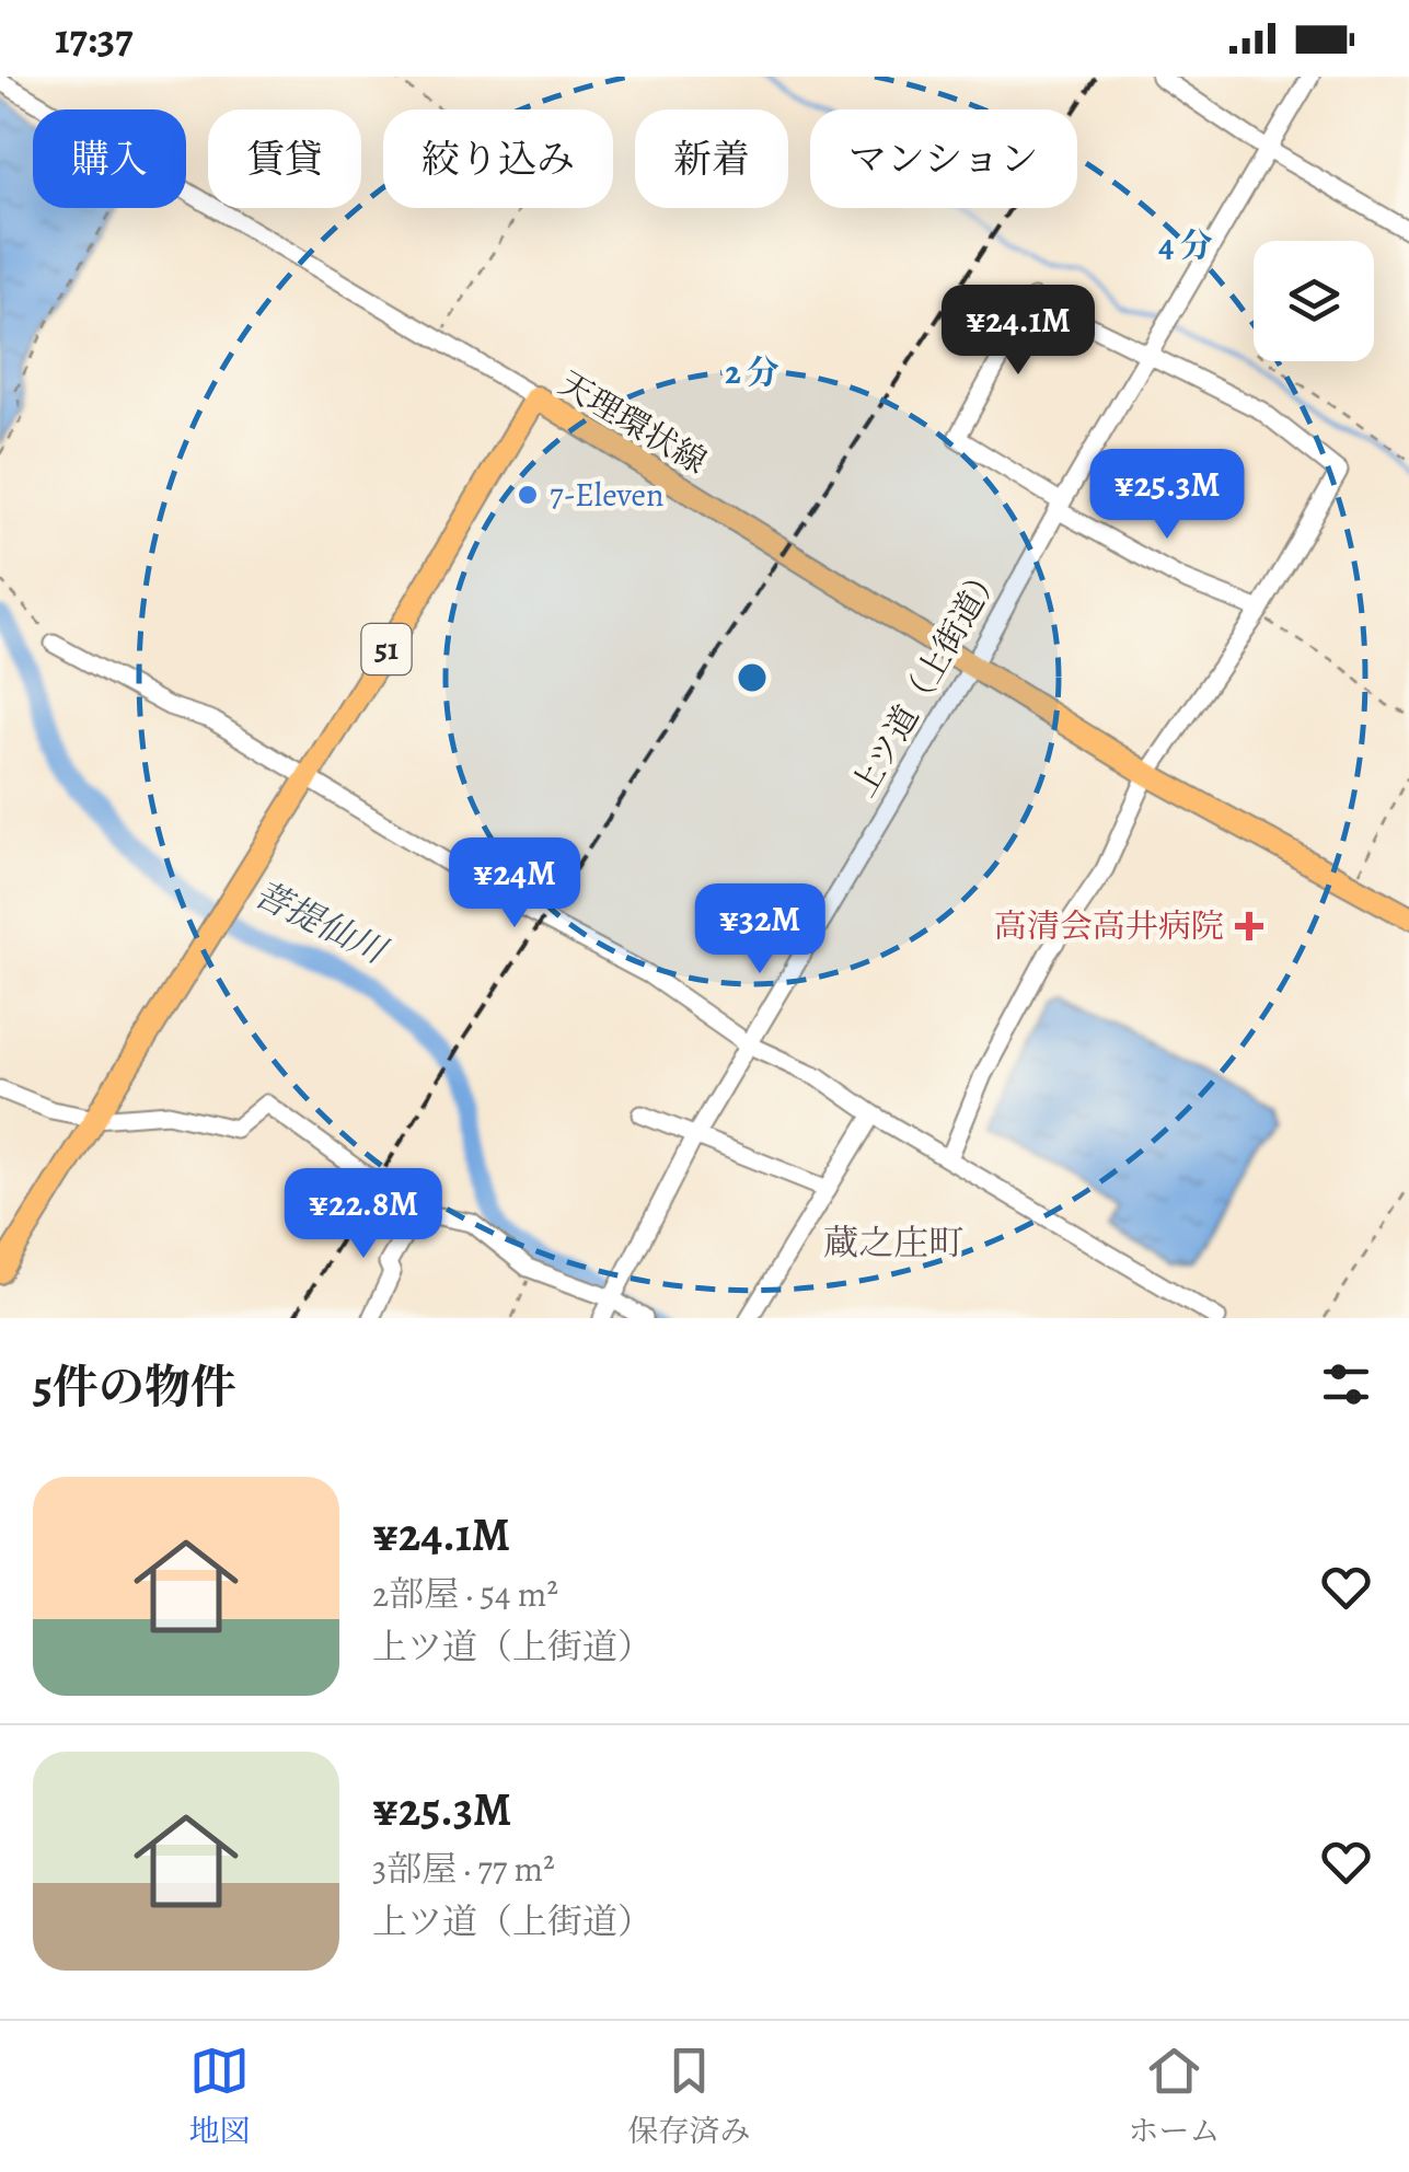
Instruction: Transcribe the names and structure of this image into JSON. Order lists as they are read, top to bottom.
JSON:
{
  "streets": {
    "main road": ["天理環状線", "51"],
    "street": ["上ツ道（上街道）"]
  },
  "crossings": [
    ["天理環状線", "上ツ道（上街道）"]
  ],
  "districts": ["蔵之庄町"],
  "water": ["菩提仙川"],
  "places": {
    "other": ["7-Eleven"],
    "health": ["高清会高井病院"]
  },
  "page": {
    "status": "17:37",
    "chip": [
      "購入",
      "賃貸",
      "絞り込み",
      "新着",
      "マンション"
    ],
    "price": [
      "¥24.1M",
      "¥25.3M",
      "¥24M",
      "¥32M",
      "¥22.8M"
    ],
    "heading": "5件の物件",
    "list": [
      {
        "name": "¥24.1M",
        "note": "2部屋 · 54 m² · 上ツ道（上街道）"
      },
      {
        "name": "¥25.3M",
        "note": "3部屋 · 77 m² · 上ツ道（上街道）"
      }
    ],
    "tabs": ["地図", "保存済み", "ホーム"]
  },
  "rings": ["4 分", "2 分"]
}
